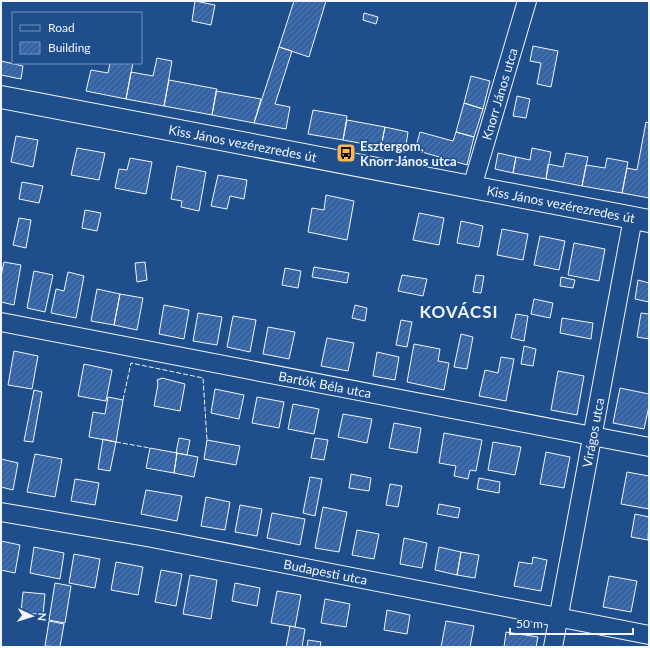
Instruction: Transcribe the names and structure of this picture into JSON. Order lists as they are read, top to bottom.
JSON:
{
  "streets": {
    "main road": ["Kiss János vezérezredes út"],
    "street": [
      "Knorr János utca",
      "Bartók Béla utca",
      "Virágos utca",
      "Budapesti utca"
    ]
  },
  "crossings": [
    ["Knorr János utca", "Kiss János vezérezredes út"],
    ["Kiss János vezérezredes út", "Virágos utca"],
    ["Bartók Béla utca", "Virágos utca"],
    ["Virágos utca", "Budapesti utca"]
  ],
  "districts": ["KOVÁCSI"],
  "places": {
    "bus stop": ["Esztergom, Knorr János utca"]
  },
  "legend": ["Road", "Building"],
  "scale_bar": "50 m",
  "north": "right"
}
